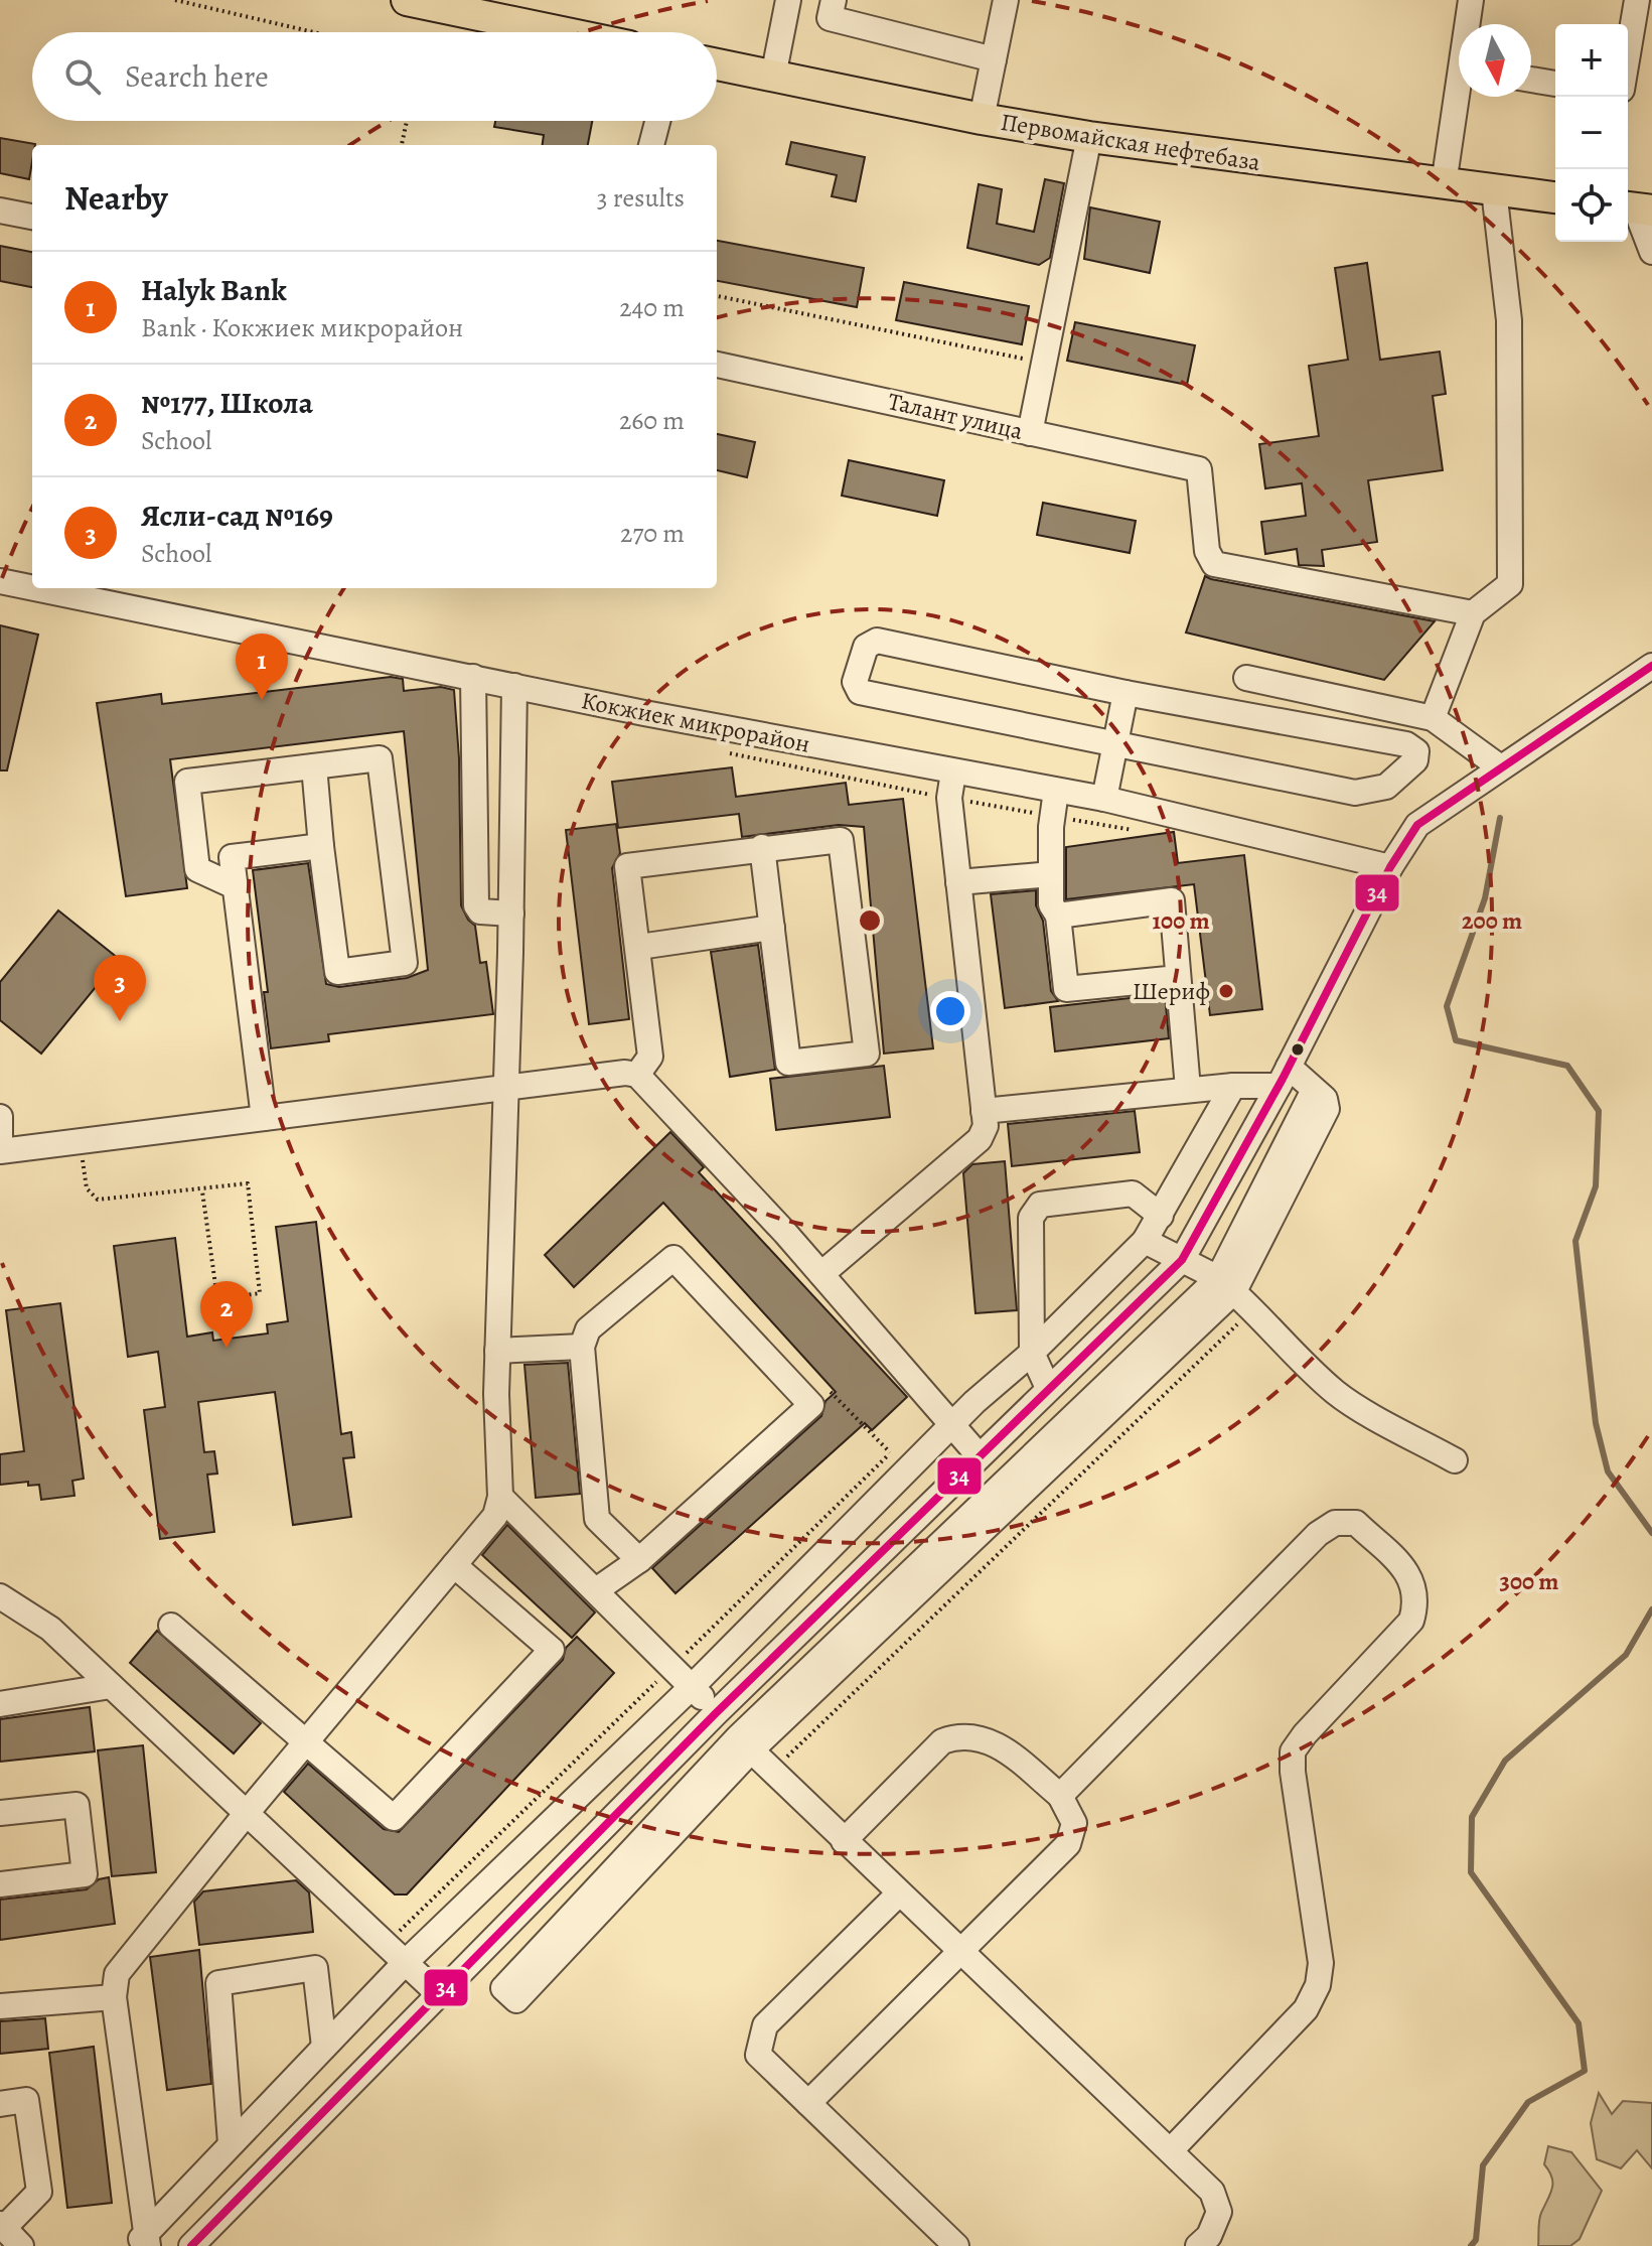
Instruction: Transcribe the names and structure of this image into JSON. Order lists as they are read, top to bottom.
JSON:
{
  "streets": {
    "main road": ["Первомайская нефтебаза"],
    "street": ["Талант улица", "Кокжиек микрорайон"]
  },
  "places": ["Шериф"],
  "lines": ["transit line 34"],
  "north": "bottom",
  "page": {
    "map_buttons": ["+", "−"],
    "search": "Search here",
    "heading": ["Nearby", "3 results"],
    "list": [
      {
        "mark": "1",
        "name": "Halyk Bank",
        "note": "Bank · Кокжиек микрорайон",
        "value": "240 m"
      },
      {
        "mark": "2",
        "name": "№177, Школа",
        "note": "School",
        "value": "260 m"
      },
      {
        "mark": "3",
        "name": "Ясли-сад №169",
        "note": "School",
        "value": "270 m"
      }
    ],
    "pins": ["1", "3", "2"]
  },
  "rings": ["100 m", "200 m", "300 m"]
}
